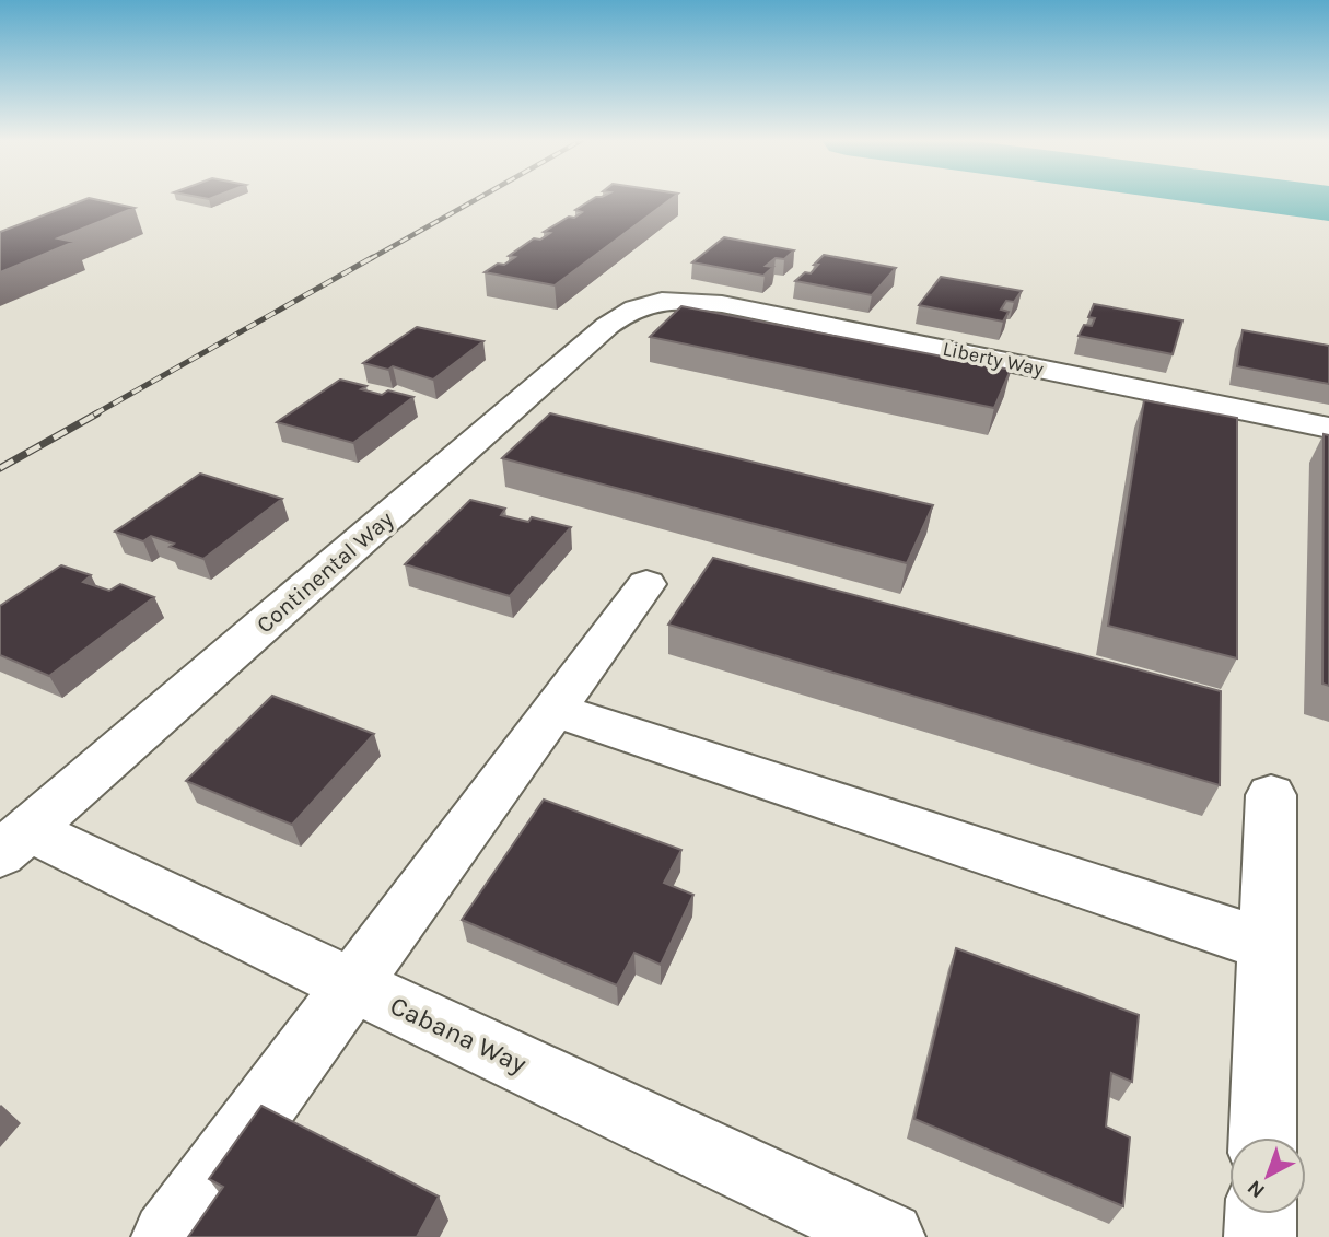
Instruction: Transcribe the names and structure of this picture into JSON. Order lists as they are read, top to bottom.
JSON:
{
  "streets": {
    "street": ["Liberty Way", "Continental Way", "Cabana Way"]
  },
  "crossings": [
    ["Liberty Way", "Continental Way"],
    ["Continental Way", "Cabana Way"]
  ],
  "north": "bottom left"
}
